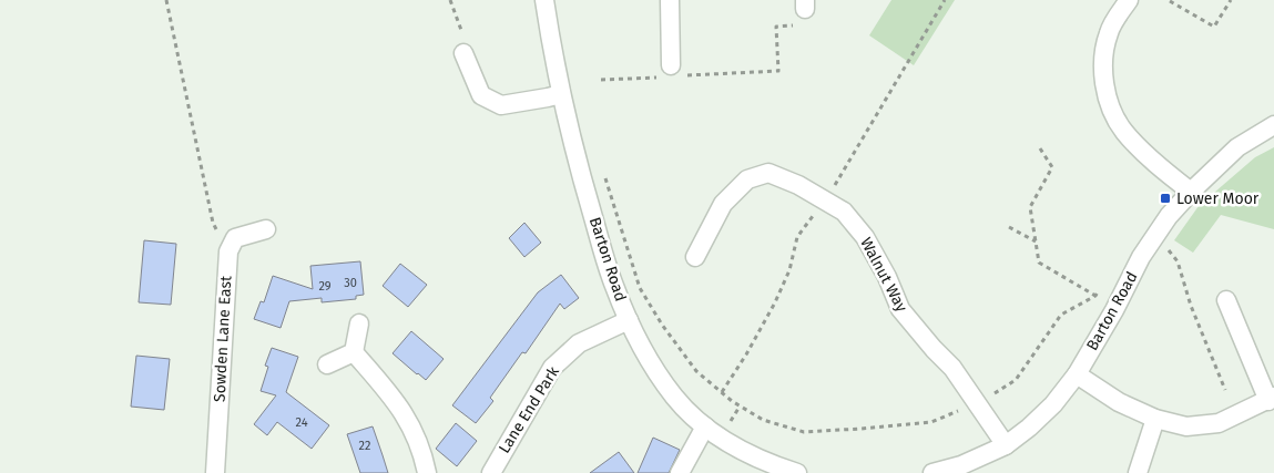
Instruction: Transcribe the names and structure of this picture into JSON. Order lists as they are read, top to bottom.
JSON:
{
  "streets": {
    "street": [
      "Barton Road",
      "Walnut Way",
      "Sowden Lane East",
      "Lane End Park"
    ]
  },
  "crossings": [
    ["Barton Road", "Walnut Way"],
    ["Barton Road", "Lane End Park"]
  ],
  "places": {
    "transit": ["Lower Moor"]
  },
  "house_numbers": [
    "30",
    "29",
    "24",
    "22"
  ]
}
